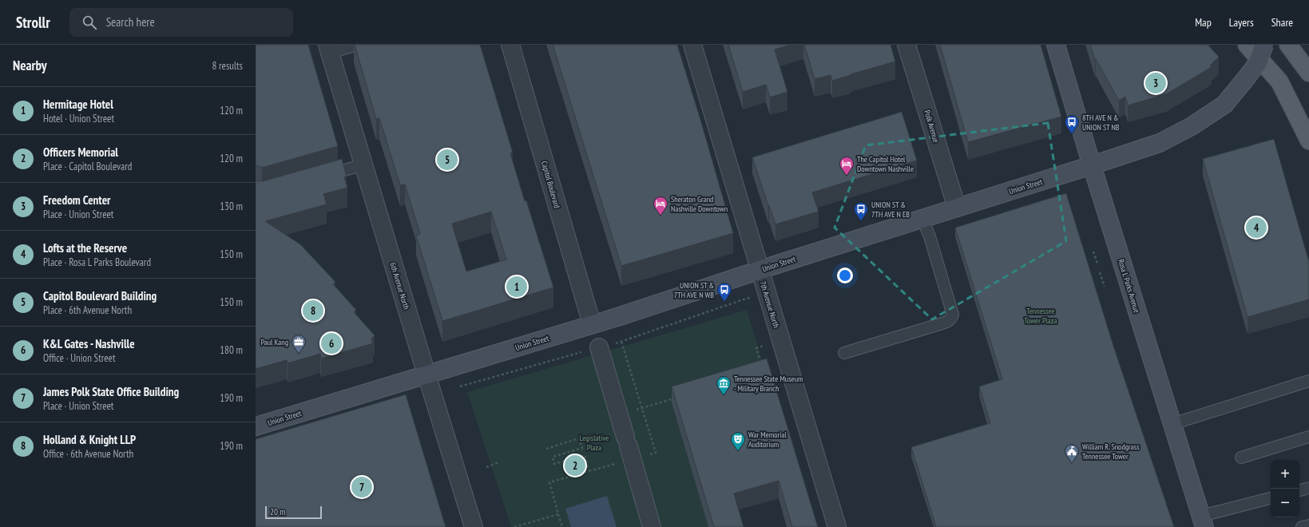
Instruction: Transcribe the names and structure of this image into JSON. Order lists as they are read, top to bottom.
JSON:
{
  "streets": {
    "main road": ["Union Street", "Rosa L Parks Avenue"],
    "street": [
      "Polk Avenue",
      "Capitol Boulevard",
      "6th Avenue North",
      "7th Avenue North"
    ]
  },
  "crossings": [
    ["Polk Avenue", "Union Street"],
    ["Capitol Boulevard", "Union Street"],
    ["Union Street", "6th Avenue North"],
    ["Union Street", "Rosa L Parks Avenue"],
    ["Union Street", "7th Avenue North"]
  ],
  "parks": ["Tennessee Tower Plaza", "Legislative Plaza"],
  "places": {
    "bus stop": ["8TH AVE N & UNION ST NB", "UNION ST & 7TH AVE N EB", "UNION ST & 7TH AVE N WB"],
    "hotel": ["The Capitol Hotel Downtown Nashville", "Sheraton Grand Nashville Downtown"],
    "office": ["Paul Kang"],
    "museum": ["Tennessee State Museum - Military Branch"],
    "theatre": ["War Memorial Auditorium"],
    "public building": ["William R. Snodgrass Tennessee Tower"]
  },
  "scale_bar": "20 m",
  "page": {
    "header": "Strollr",
    "search": "Search here",
    "nav": ["Map", "Layers", "Share"],
    "heading": ["Nearby", "8 results"],
    "pins": [
      "3",
      "5",
      "4",
      "1",
      "8",
      "6",
      "2",
      "7"
    ],
    "list": [
      {
        "mark": "1",
        "name": "Hermitage Hotel",
        "note": "Hotel · Union Street",
        "value": "120 m"
      },
      {
        "mark": "2",
        "name": "Officers Memorial",
        "note": "Place · Capitol Boulevard",
        "value": "120 m"
      },
      {
        "mark": "3",
        "name": "Freedom Center",
        "note": "Place · Union Street",
        "value": "130 m"
      },
      {
        "mark": "4",
        "name": "Lofts at the Reserve",
        "note": "Place · Rosa L Parks Boulevard",
        "value": "150 m"
      },
      {
        "mark": "5",
        "name": "Capitol Boulevard Building",
        "note": "Place · 6th Avenue North",
        "value": "150 m"
      },
      {
        "mark": "6",
        "name": "K&L Gates - Nashville",
        "note": "Office · Union Street",
        "value": "180 m"
      },
      {
        "mark": "7",
        "name": "James Polk State Office Building",
        "note": "Place · Union Street",
        "value": "190 m"
      },
      {
        "mark": "8",
        "name": "Holland & Knight LLP",
        "note": "Office · 6th Avenue North",
        "value": "190 m"
      }
    ],
    "map_buttons": ["+", "−"],
    "scale": "20 m"
  }
}
